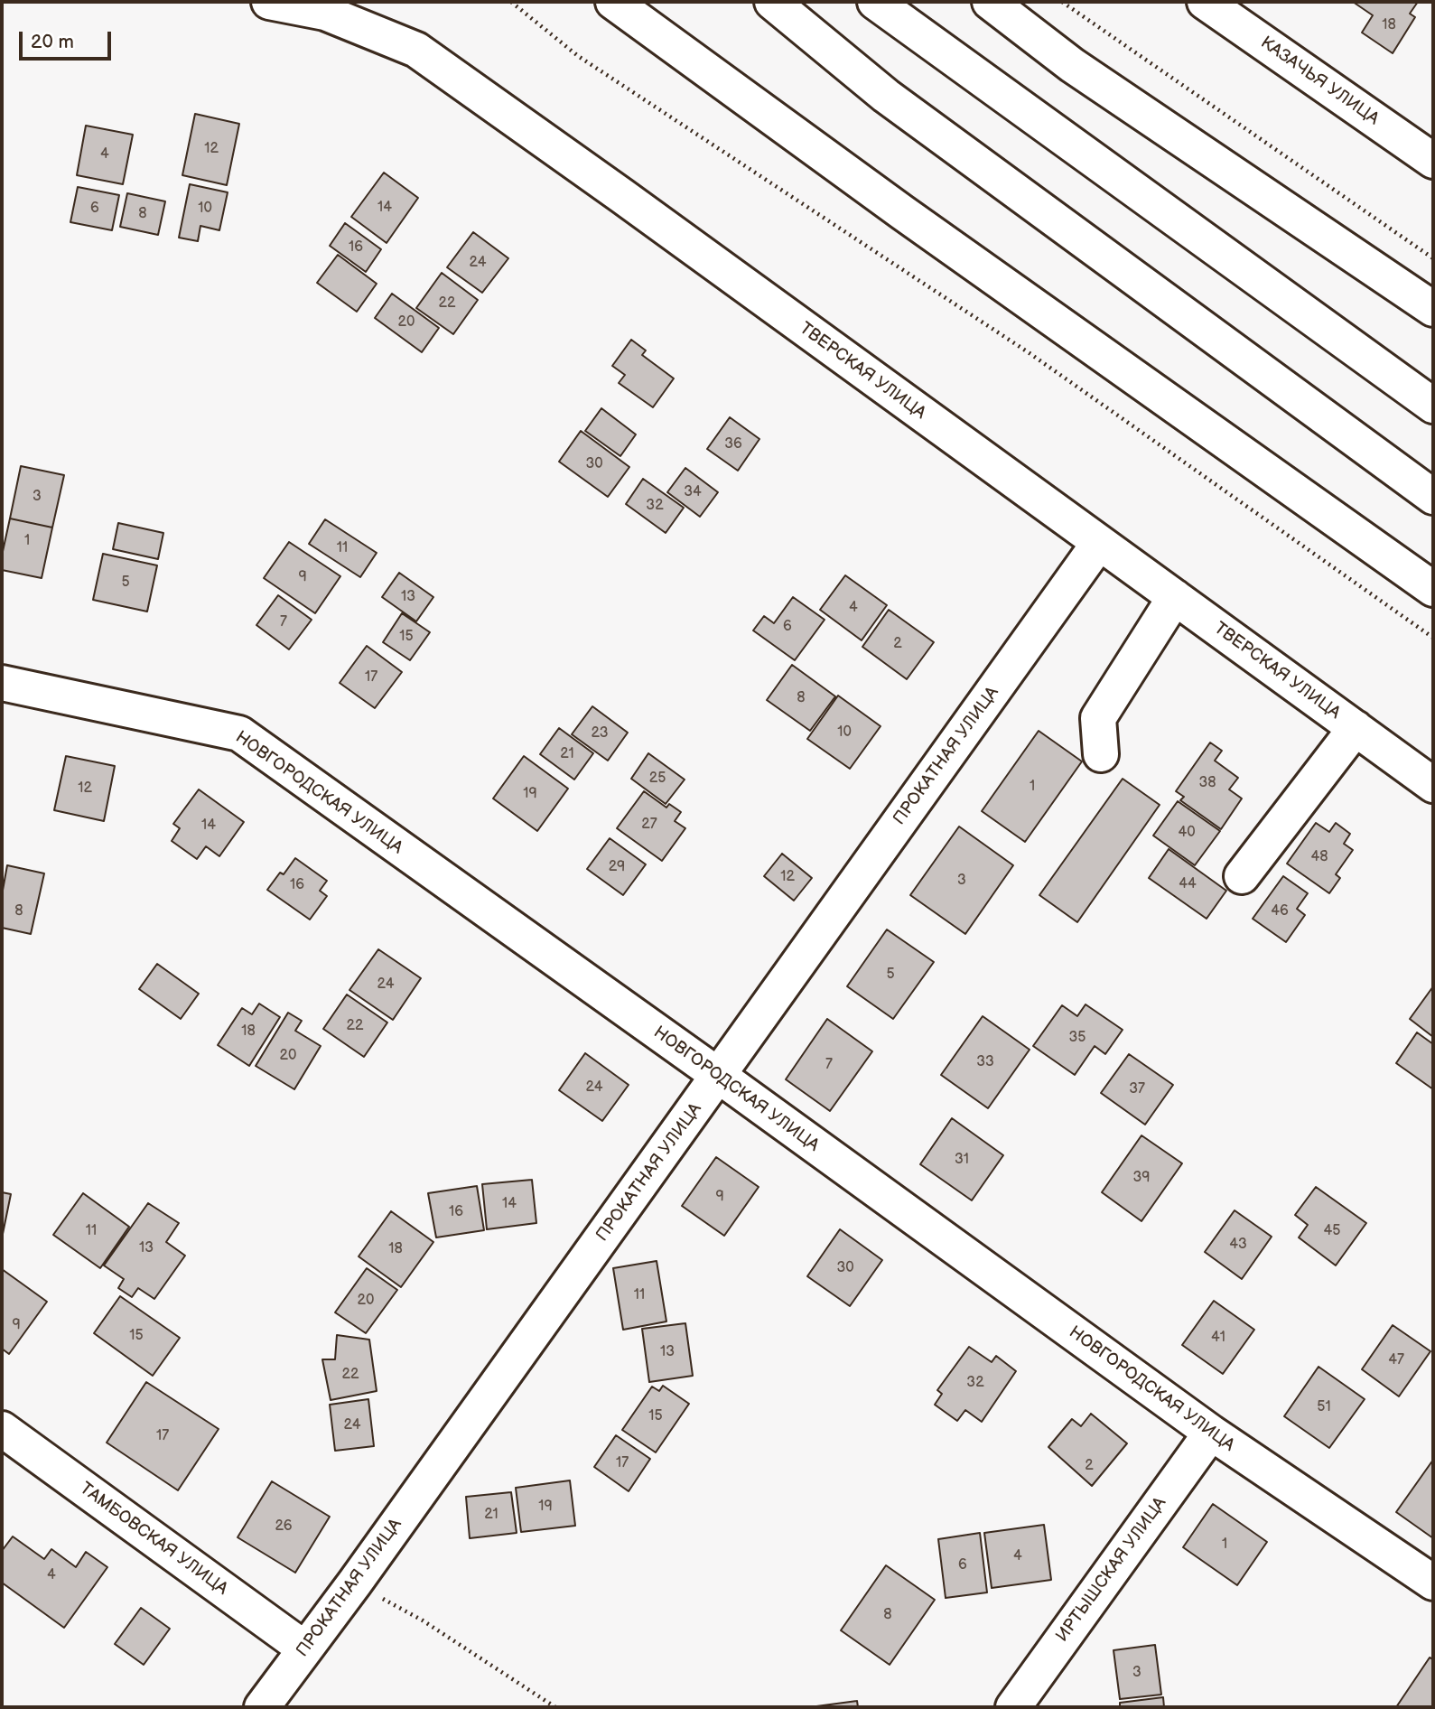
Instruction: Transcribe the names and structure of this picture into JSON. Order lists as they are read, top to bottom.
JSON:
{
  "streets": {
    "street": [
      "КАЗАЧЬЯ УЛИЦА",
      "ТВЕРСКАЯ УЛИЦА",
      "ПРОКАТНАЯ УЛИЦА",
      "НОВГОРОДСКАЯ УЛИЦА",
      "ТАМБОВСКАЯ УЛИЦА",
      "ИРТЫШСКАЯ УЛИЦА"
    ]
  },
  "crossings": [
    ["ТВЕРСКАЯ УЛИЦА", "ПРОКАТНАЯ УЛИЦА"],
    ["ПРОКАТНАЯ УЛИЦА", "НОВГОРОДСКАЯ УЛИЦА"],
    ["ПРОКАТНАЯ УЛИЦА", "ТАМБОВСКАЯ УЛИЦА"],
    ["НОВГОРОДСКАЯ УЛИЦА", "ИРТЫШСКАЯ УЛИЦА"]
  ],
  "house_numbers": [
    "18",
    "12",
    "4",
    "14",
    "6",
    "10",
    "8",
    "16",
    "24",
    "22",
    "20",
    "36",
    "30",
    "34",
    "3",
    "32",
    "1",
    "11",
    "9",
    "5",
    "13",
    "4",
    "7",
    "6",
    "15",
    "2",
    "17",
    "8",
    "10",
    "23",
    "21",
    "25",
    "38",
    "1",
    "12",
    "19",
    "27",
    "14",
    "40",
    "48",
    "29",
    "12",
    "3",
    "44",
    "16",
    "8",
    "46",
    "5",
    "24",
    "22",
    "18",
    "35",
    "20",
    "33",
    "7",
    "24",
    "37",
    "31",
    "39",
    "9",
    "14",
    "16",
    "11",
    "45",
    "43",
    "13",
    "18",
    "30",
    "11",
    "20",
    "9",
    "15",
    "41",
    "13",
    "47",
    "22",
    "32",
    "51",
    "15",
    "24",
    "17",
    "17",
    "2",
    "19",
    "21",
    "26",
    "1",
    "4",
    "6",
    "4",
    "8",
    "3"
  ],
  "scale_bar": "20 m"
}
